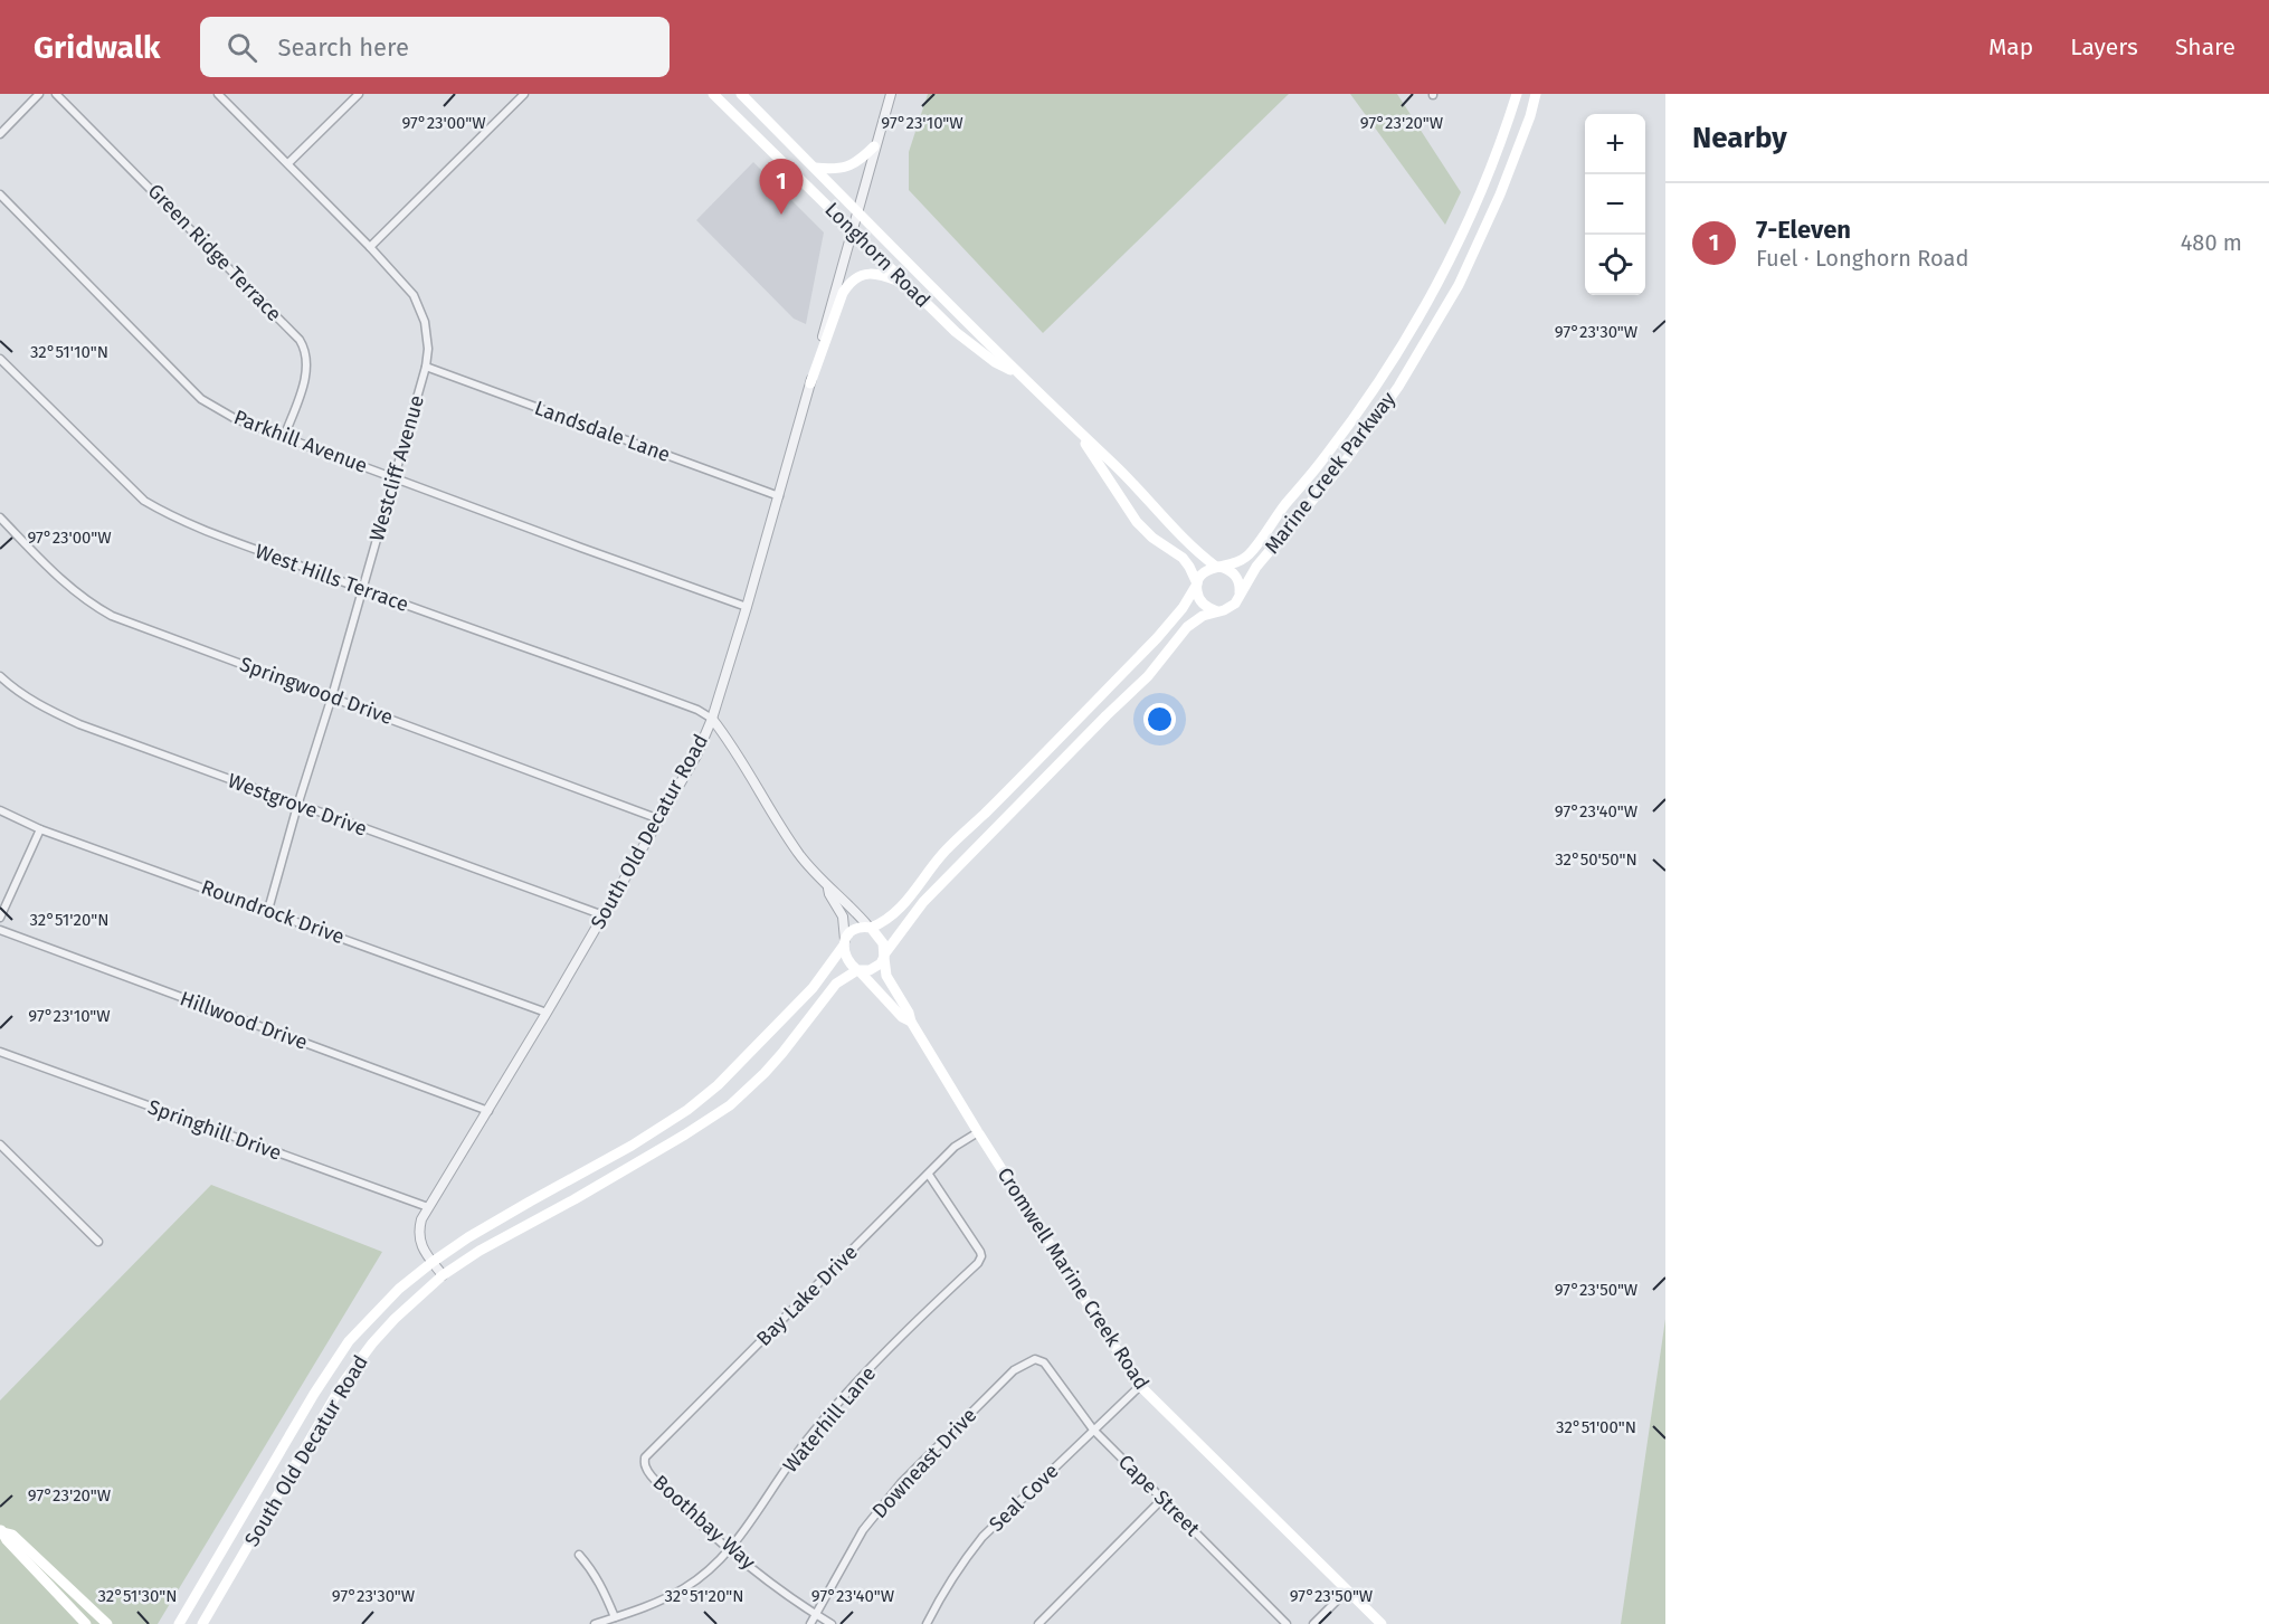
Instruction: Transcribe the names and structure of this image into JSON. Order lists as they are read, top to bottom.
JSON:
{
  "streets": {
    "main road": [
      "Longhorn Road",
      "Marine Creek Parkway",
      "South Old Decatur Road",
      "Cromwell Marine Creek Road"
    ],
    "street": [
      "Green Ridge Terrace",
      "Landsdale Lane",
      "Parkhill Avenue",
      "Westcliff Avenue",
      "West Hills Terrace",
      "Springwood Drive",
      "Westgrove Drive",
      "Roundrock Drive",
      "Hillwood Drive",
      "Springhill Drive",
      "Bay Lake Drive",
      "Waterhill Lane",
      "Downeast Drive",
      "Cape Street",
      "Seal Cove",
      "Boothbay Way"
    ]
  },
  "crossings": [
    ["Green Ridge Terrace", "Parkhill Avenue"],
    ["Longhorn Road", "Marine Creek Parkway"],
    ["Longhorn Road", "South Old Decatur Road"],
    ["Landsdale Lane", "Westcliff Avenue"],
    ["Landsdale Lane", "South Old Decatur Road"],
    ["Parkhill Avenue", "Westcliff Avenue"],
    ["Parkhill Avenue", "South Old Decatur Road"],
    ["Westcliff Avenue", "West Hills Terrace"],
    ["Westcliff Avenue", "Springwood Drive"],
    ["Westcliff Avenue", "Westgrove Drive"],
    ["Westcliff Avenue", "Roundrock Drive"],
    ["West Hills Terrace", "South Old Decatur Road"],
    ["Springwood Drive", "South Old Decatur Road"],
    ["Westgrove Drive", "South Old Decatur Road"],
    ["South Old Decatur Road", "Roundrock Drive"],
    ["South Old Decatur Road", "Hillwood Drive"],
    ["South Old Decatur Road", "Springhill Drive"],
    ["South Old Decatur Road", "Cromwell Marine Creek Road"],
    ["Cromwell Marine Creek Road", "Bay Lake Drive"],
    ["Cromwell Marine Creek Road", "Seal Cove"],
    ["Bay Lake Drive", "Waterhill Lane"],
    ["Bay Lake Drive", "Boothbay Way"],
    ["Waterhill Lane", "Boothbay Way"],
    ["Downeast Drive", "Cape Street"],
    ["Downeast Drive", "Boothbay Way"],
    ["Cape Street", "Seal Cove"]
  ],
  "page": {
    "header": "Gridwalk",
    "search": "Search here",
    "nav": ["Map", "Layers", "Share"],
    "heading": "Nearby",
    "map_buttons": ["+", "−"],
    "pins": "1",
    "list": [
      {
        "mark": "1",
        "name": "7-Eleven",
        "note": "Fuel · Longhorn Road",
        "value": "480 m"
      }
    ]
  },
  "coordinates": [
    "97°23'00\"W",
    "97°23'10\"W",
    "97°23'20\"W",
    "97°23'30\"W",
    "32°51'10\"N",
    "97°23'40\"W",
    "32°50'50\"N",
    "32°51'20\"N",
    "97°23'50\"W",
    "32°51'00\"N",
    "32°51'30\"N"
  ]
}
